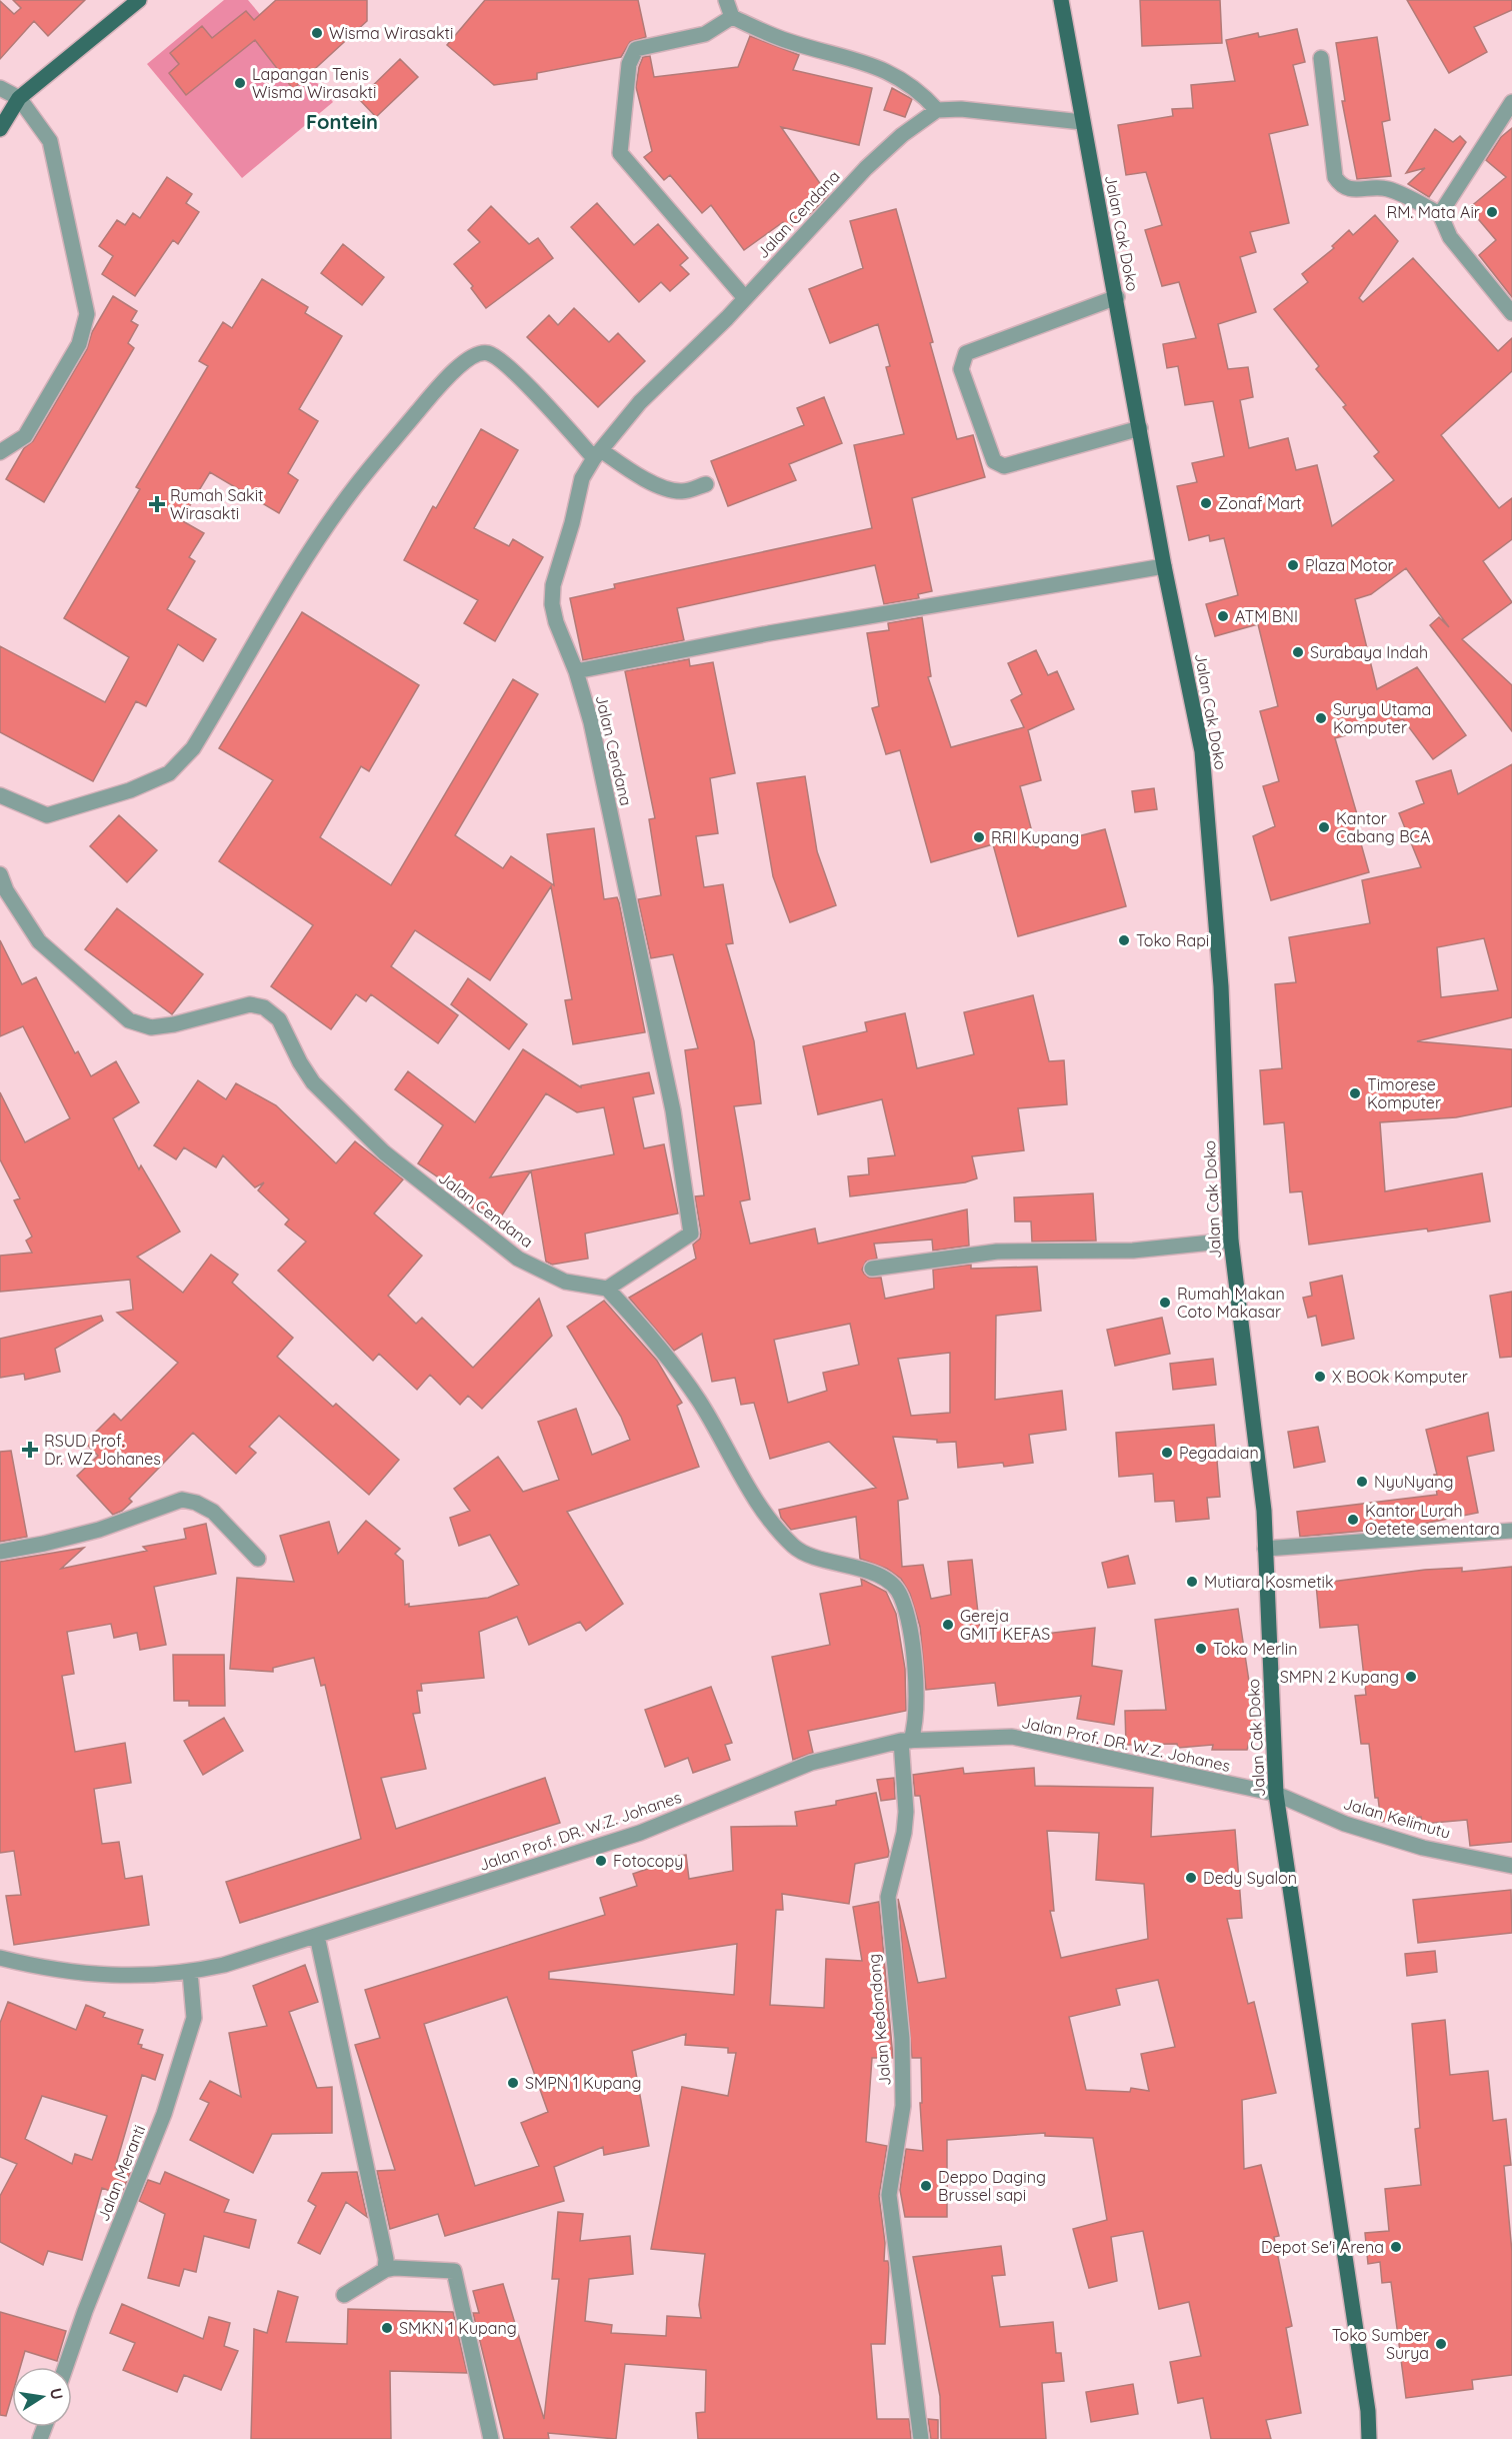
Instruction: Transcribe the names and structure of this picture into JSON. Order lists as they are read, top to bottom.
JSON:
{
  "streets": {
    "main road": ["Jalan Cak Doko"],
    "street": [
      "Jalan Cendana",
      "Jalan Prof. DR. W.Z. Johanes",
      "Jalan Kelimutu",
      "Jalan Kedondong",
      "Jalan Meranti"
    ]
  },
  "crossings": [
    ["Jalan Cendana", "Jalan Kedondong"],
    ["Jalan Cak Doko", "Jalan Prof. DR. W.Z. Johanes"],
    ["Jalan Cak Doko", "Jalan Kelimutu"],
    ["Jalan Prof. DR. W.Z. Johanes", "Jalan Kelimutu"],
    ["Jalan Prof. DR. W.Z. Johanes", "Jalan Kedondong"],
    ["Jalan Prof. DR. W.Z. Johanes", "Jalan Meranti"]
  ],
  "districts": ["Fontein"],
  "places": {
    "other": [
      "Wisma Wirasakti",
      "Lapangan Tenis Wisma Wirasakti",
      "RM. Mata Air",
      "Zonaf Mart",
      "Plaza Motor",
      "ATM BNI",
      "Surabaya Indah",
      "Surya Utama Komputer",
      "Kantor Cabang BCA",
      "RRI Kupang",
      "Toko Rapi",
      "Timorese Komputer",
      "Rumah Makan Coto Makasar",
      "X BOOk Komputer",
      "Pegadaian",
      "NyuNyang",
      "Kantor Lurah Oetete sementara",
      "Mutiara Kosmetik",
      "Gereja GMIT KEFAS",
      "Toko Merlin",
      "SMPN 2 Kupang",
      "Fotocopy",
      "Dedy Syalon",
      "SMPN 1 Kupang",
      "Deppo Daging Brussel sapi",
      "Depot Se'i Arena",
      "SMKN 1 Kupang",
      "Toko Sumber Surya"
    ],
    "health": ["Rumah Sakit Wirasakti", "RSUD Prof. Dr. WZ Johanes"]
  },
  "north": "right"
}
